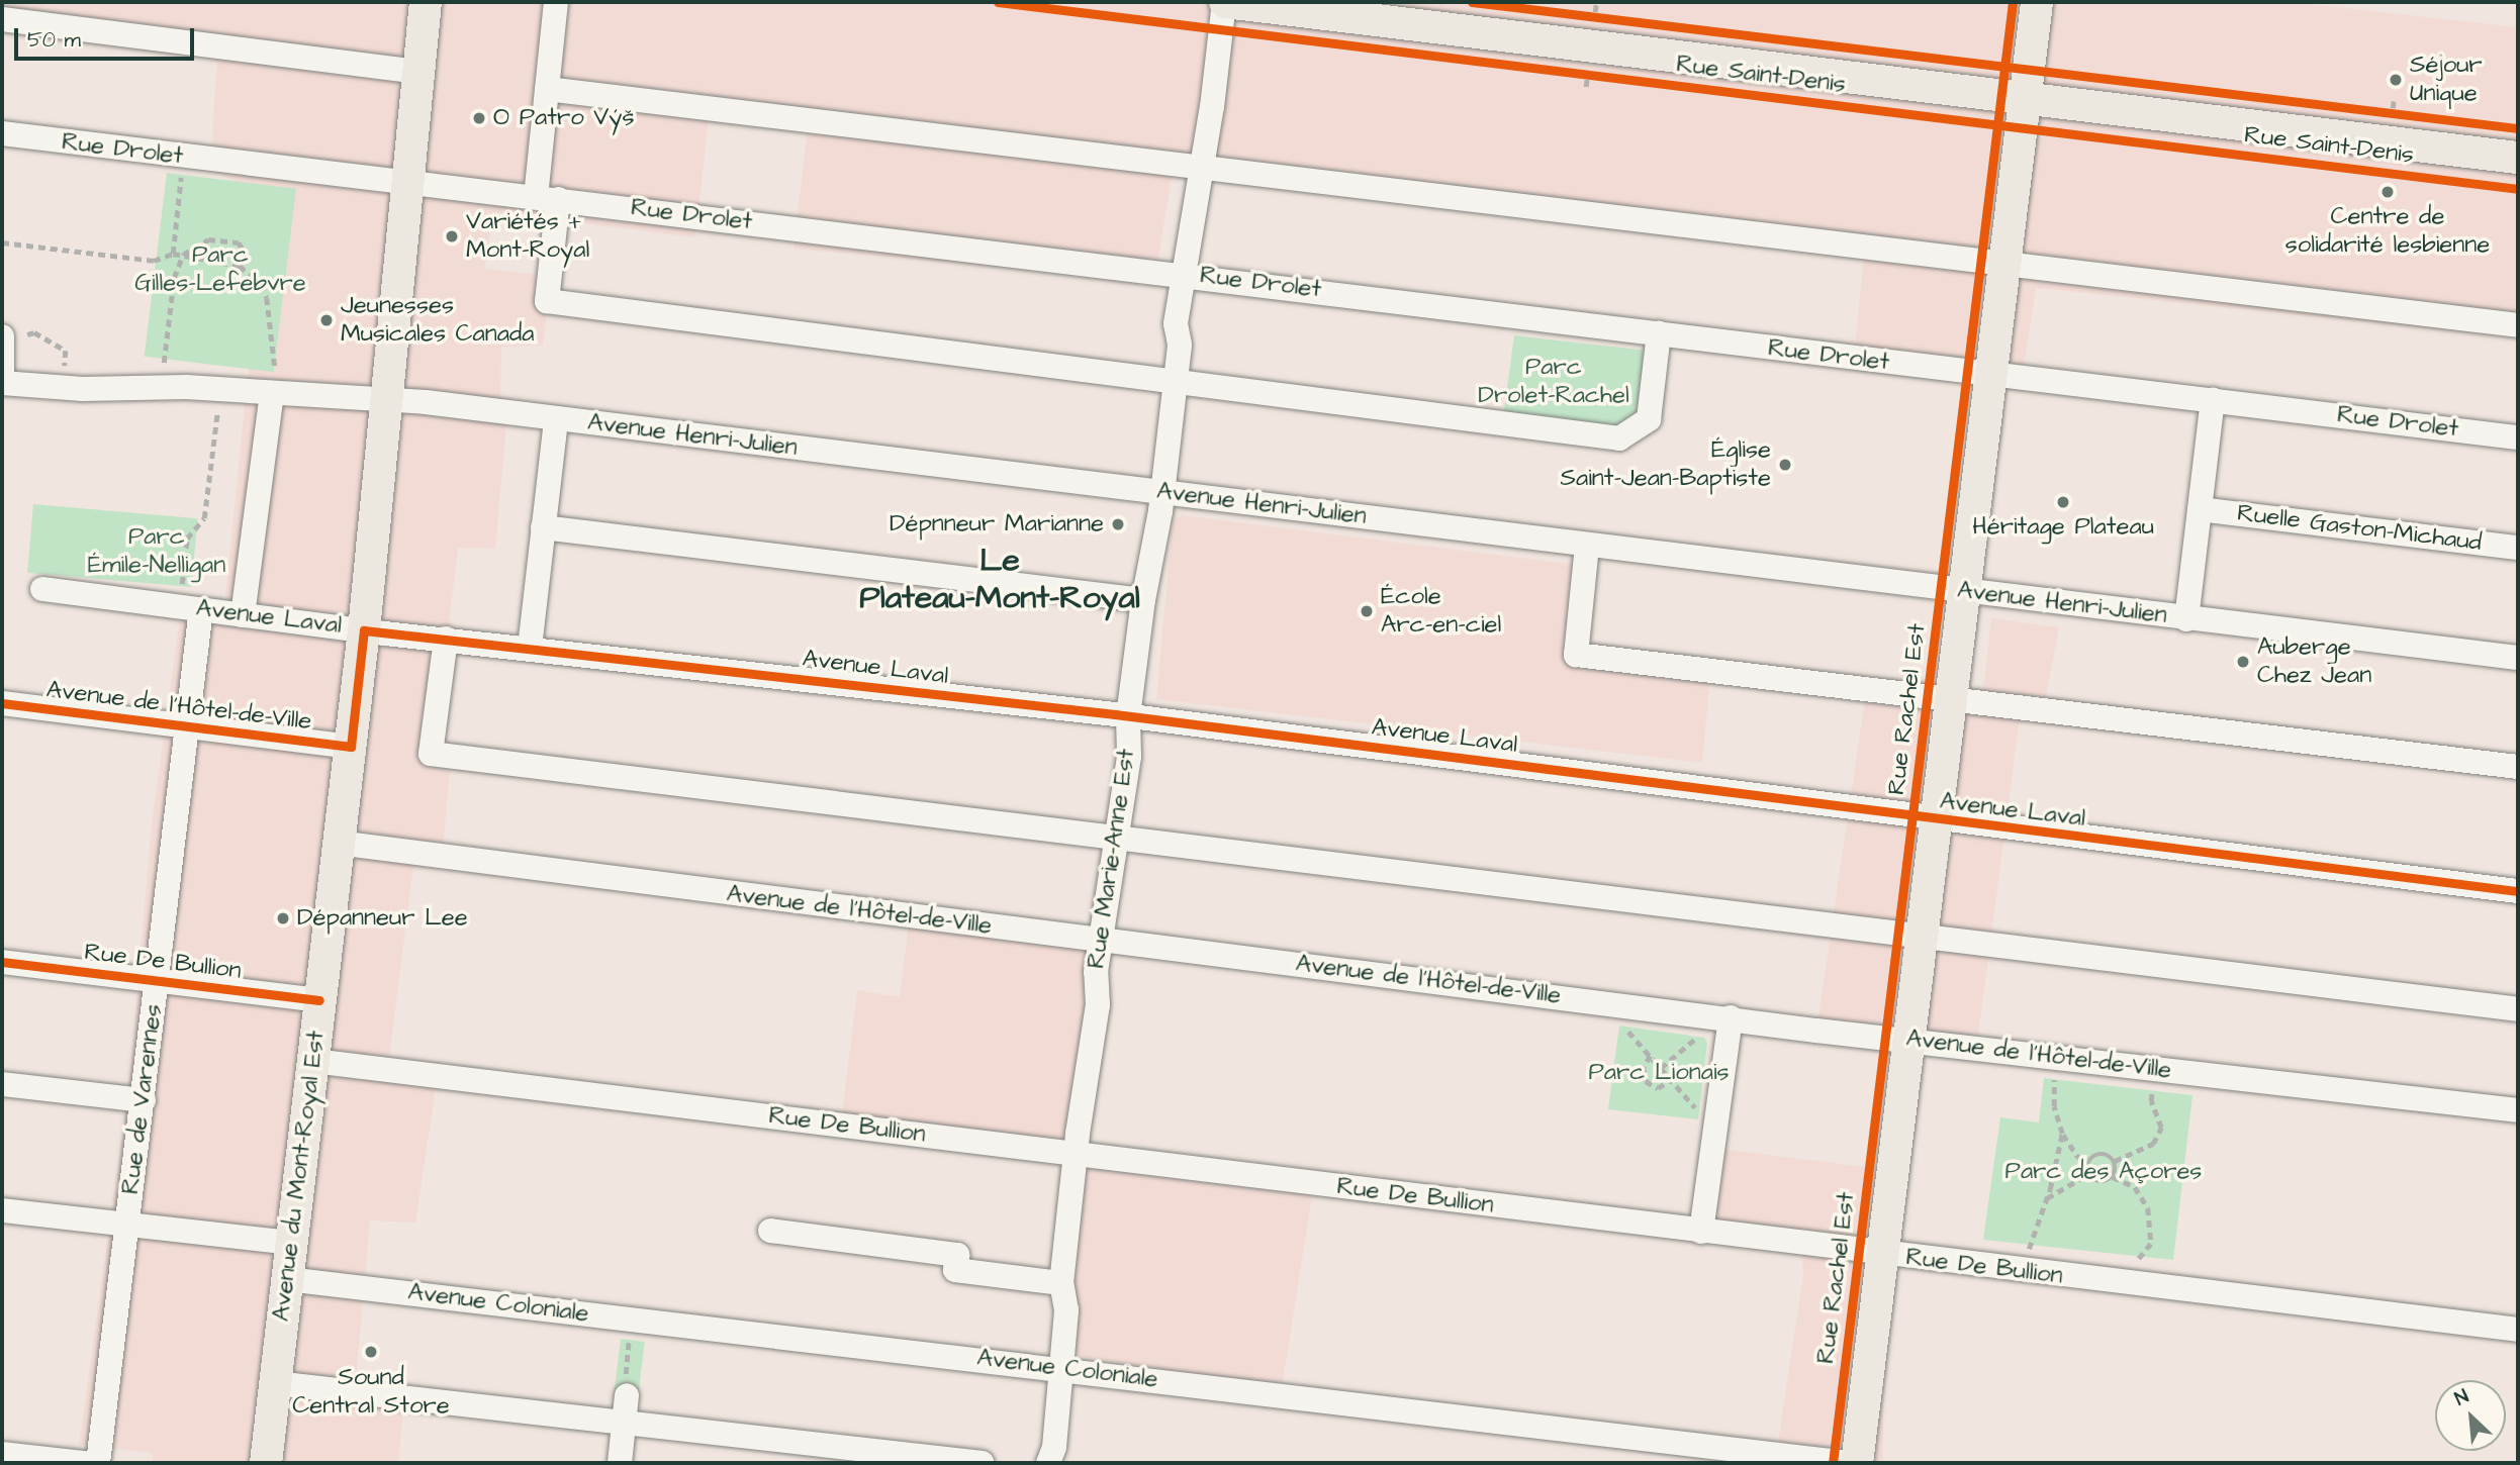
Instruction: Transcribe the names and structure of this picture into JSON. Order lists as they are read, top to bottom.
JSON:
{
  "streets": {
    "main road": ["Rue Saint-Denis", "Rue Rachel Est", "Avenue du Mont-Royal Est"],
    "street": [
      "Rue Drolet",
      "Avenue Henri-Julien",
      "Ruelle Gaston-Michaud",
      "Avenue Laval",
      "Avenue de l'Hôtel-de-Ville",
      "Rue Marie-Anne Est",
      "Rue De Bullion",
      "Rue de Varennes",
      "Avenue Coloniale"
    ]
  },
  "crossings": [
    ["Rue Saint-Denis", "Rue Rachel Est"],
    ["Rue Saint-Denis", "Rue Marie-Anne Est"],
    ["Rue Drolet", "Rue Rachel Est"],
    ["Rue Drolet", "Rue Marie-Anne Est"],
    ["Rue Drolet", "Avenue du Mont-Royal Est"],
    ["Avenue Henri-Julien", "Rue Rachel Est"],
    ["Avenue Henri-Julien", "Rue Marie-Anne Est"],
    ["Avenue Henri-Julien", "Avenue du Mont-Royal Est"],
    ["Avenue Laval", "Rue Rachel Est"],
    ["Avenue Laval", "Rue Marie-Anne Est"],
    ["Avenue Laval", "Rue de Varennes"],
    ["Avenue Laval", "Avenue du Mont-Royal Est"],
    ["Avenue de l'Hôtel-de-Ville", "Rue Rachel Est"],
    ["Avenue de l'Hôtel-de-Ville", "Rue Marie-Anne Est"],
    ["Avenue de l'Hôtel-de-Ville", "Rue de Varennes"],
    ["Avenue de l'Hôtel-de-Ville", "Avenue du Mont-Royal Est"],
    ["Rue Rachel Est", "Rue De Bullion"],
    ["Rue Marie-Anne Est", "Rue De Bullion"],
    ["Rue Marie-Anne Est", "Avenue Coloniale"],
    ["Rue De Bullion", "Rue de Varennes"],
    ["Rue De Bullion", "Avenue du Mont-Royal Est"],
    ["Avenue du Mont-Royal Est", "Avenue Coloniale"]
  ],
  "districts": ["Le Plateau-Mont-Royal"],
  "parks": [
    "Parc Gilles-Lefebvre",
    "Parc Drolet-Rachel",
    "Parc Émile-Nelligan",
    "Parc Lionais",
    "Parc des Açores"
  ],
  "places": [
    "Séjour Unique",
    "O Patro Výš",
    "Centre de solidarité lesbienne",
    "Variétés + Mont-Royal",
    "Jeunesses Musicales Canada",
    "Église Saint-Jean-Baptiste",
    "Héritage Plateau",
    "Dépnneur Marianne",
    "École Arc-en-ciel",
    "Auberge Chez Jean",
    "Dépanneur Lee",
    "Sound Central Store"
  ],
  "scale_bar": "50 m",
  "north": "top left"
}
